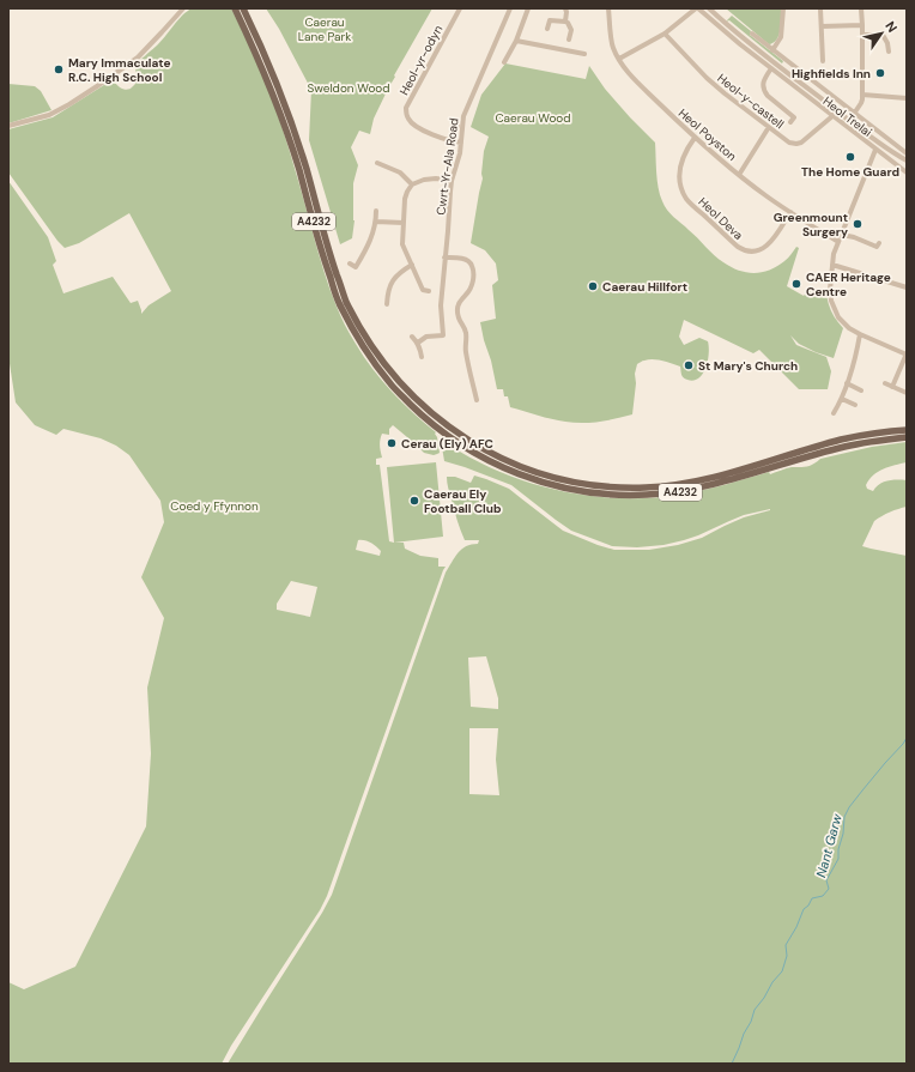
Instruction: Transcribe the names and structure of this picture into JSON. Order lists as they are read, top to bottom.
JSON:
{
  "streets": {
    "main road": ["A4232"],
    "street": [
      "Heol-yr-odyn",
      "Heol-y-castell",
      "Heol Trelai",
      "Heol Poyston",
      "Cwrt-Yr-Ala Road",
      "Heol Deva"
    ]
  },
  "crossings": [
    ["Heol-yr-odyn", "Cwrt-Yr-Ala Road"],
    ["Heol-y-castell", "Heol Trelai"],
    ["Heol Poyston", "Heol Deva"]
  ],
  "water": ["Nant Garw"],
  "parks": [
    "Caerau Lane Park",
    "Sweldon Wood",
    "Caerau Wood",
    "Coed y Ffynnon"
  ],
  "places": [
    "Mary Immaculate R.C. High School",
    "Highfields Inn",
    "The Home Guard",
    "Greenmount Surgery",
    "CAER Heritage Centre",
    "Caerau Hillfort",
    "St Mary's Church",
    "Cerau (Ely) AFC",
    "Caerau Ely Football Club"
  ],
  "north": "top right"
}
